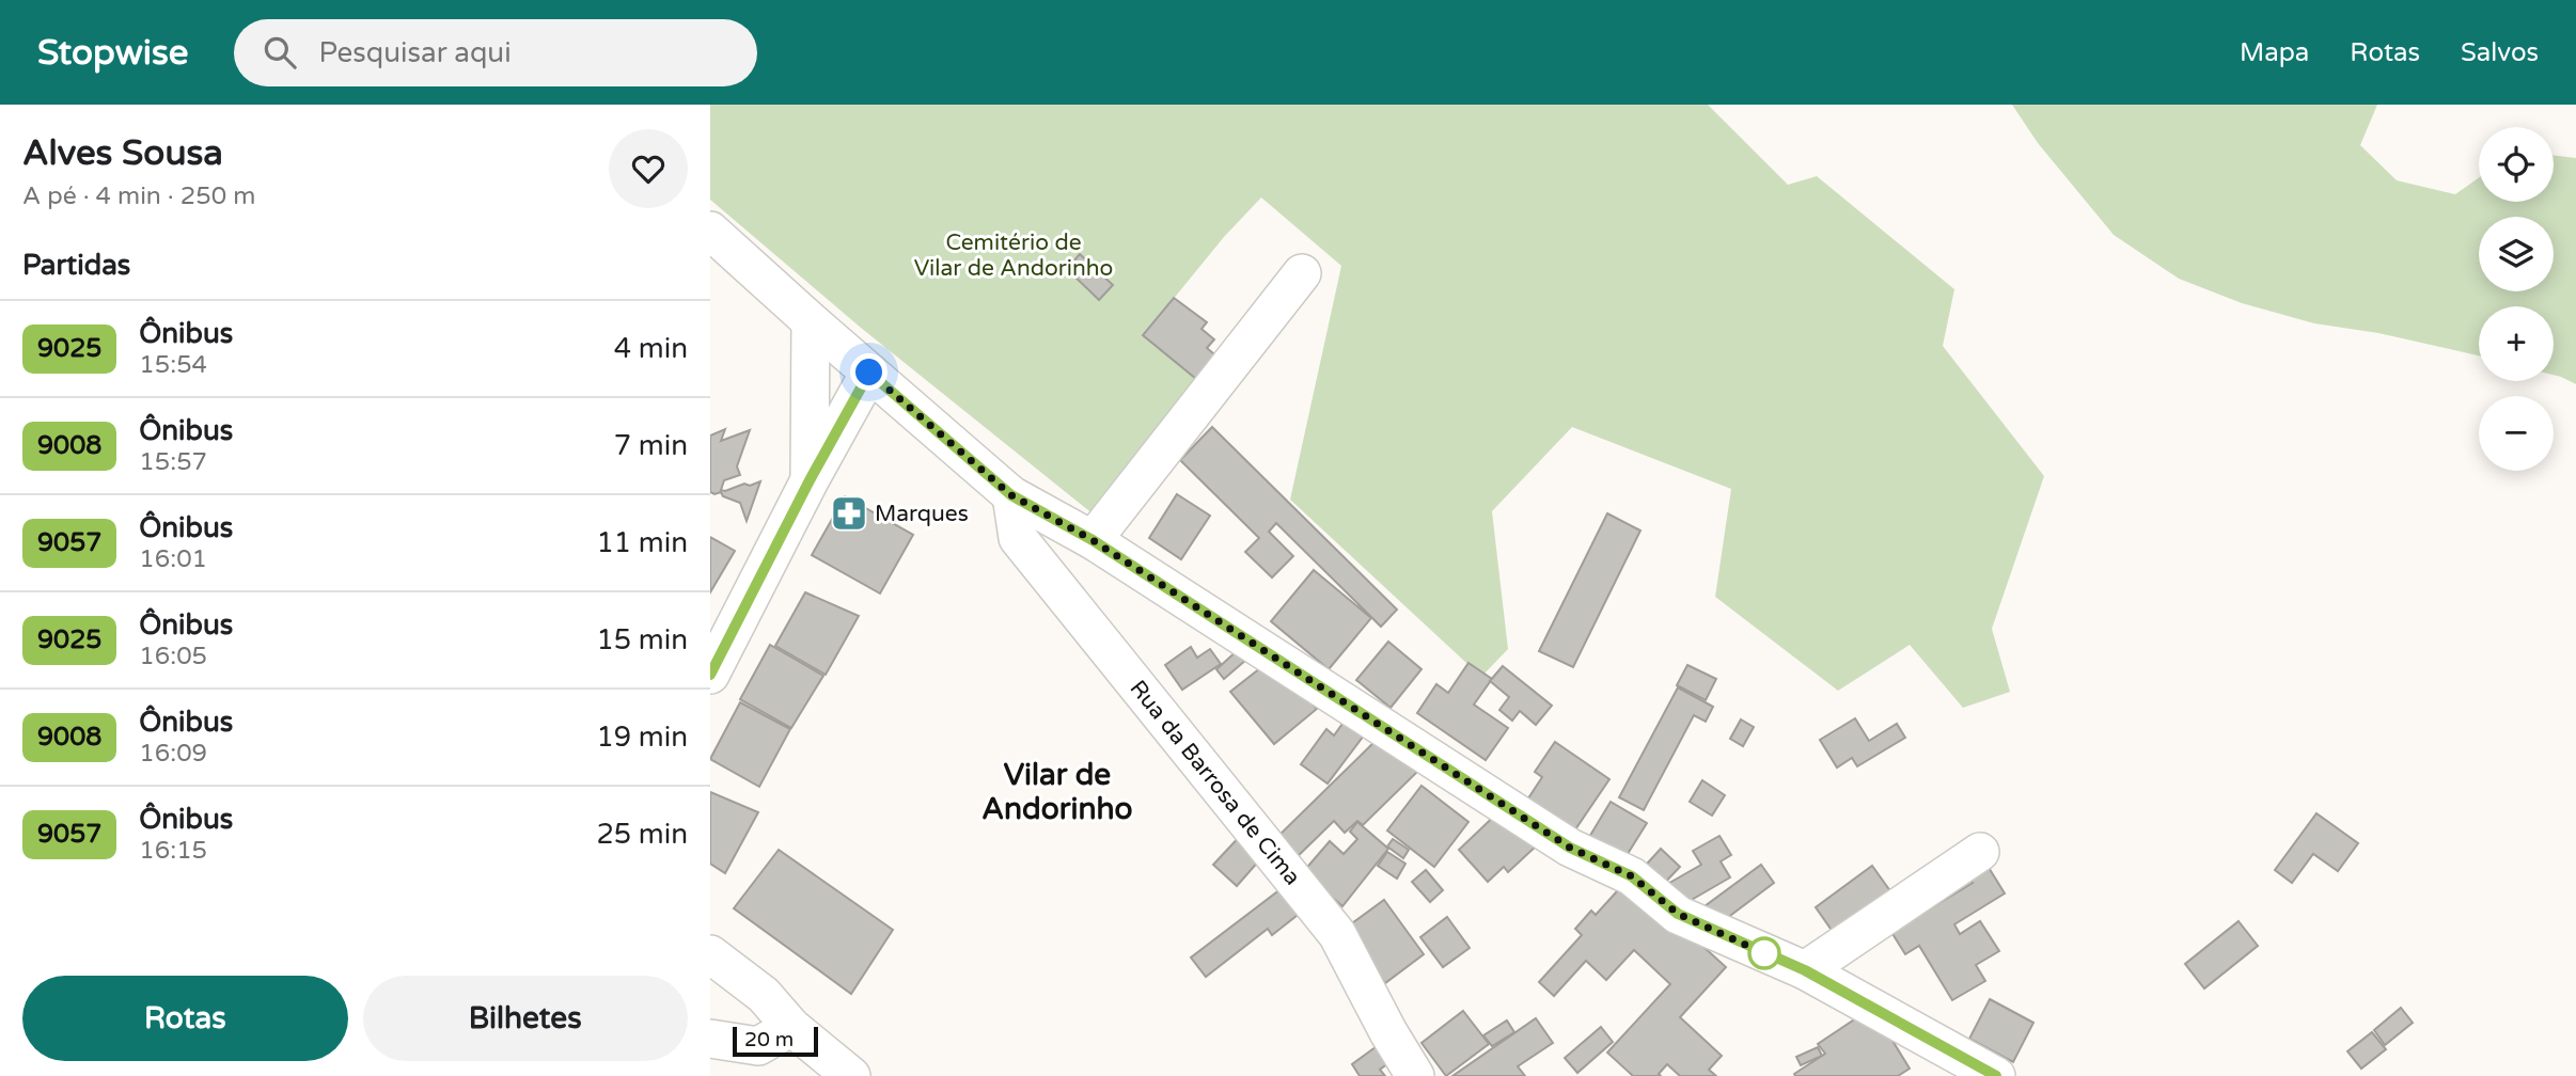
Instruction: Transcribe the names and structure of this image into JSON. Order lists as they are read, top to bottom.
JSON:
{
  "streets": {
    "street": ["Rua da Barrosa de Cima"]
  },
  "districts": ["Vilar de Andorinho"],
  "parks": ["Cemitério de Vilar de Andorinho"],
  "places": {
    "pharmacy": ["Marques"]
  },
  "lines": ["bus line 9025"],
  "scale_bar": "20 m",
  "page": {
    "header": "Stopwise",
    "search": "Pesquisar aqui",
    "nav": ["Mapa", "Rotas", "Salvos"],
    "heading": [
      ["Alves Sousa", "A pé · 4 min · 250 m"],
      "Partidas"
    ],
    "map_buttons": ["+", "−"],
    "list": [
      {
        "mark": "9025",
        "name": "Ônibus",
        "note": "15:54",
        "value": "4 min"
      },
      {
        "mark": "9008",
        "name": "Ônibus",
        "note": "15:57",
        "value": "7 min"
      },
      {
        "mark": "9057",
        "name": "Ônibus",
        "note": "16:01",
        "value": "11 min"
      },
      {
        "mark": "9025",
        "name": "Ônibus",
        "note": "16:05",
        "value": "15 min"
      },
      {
        "mark": "9008",
        "name": "Ônibus",
        "note": "16:09",
        "value": "19 min"
      },
      {
        "mark": "9057",
        "name": "Ônibus",
        "note": "16:15",
        "value": "25 min"
      }
    ],
    "buttons": ["Rotas", "Bilhetes"],
    "scale": "20 m"
  }
}
